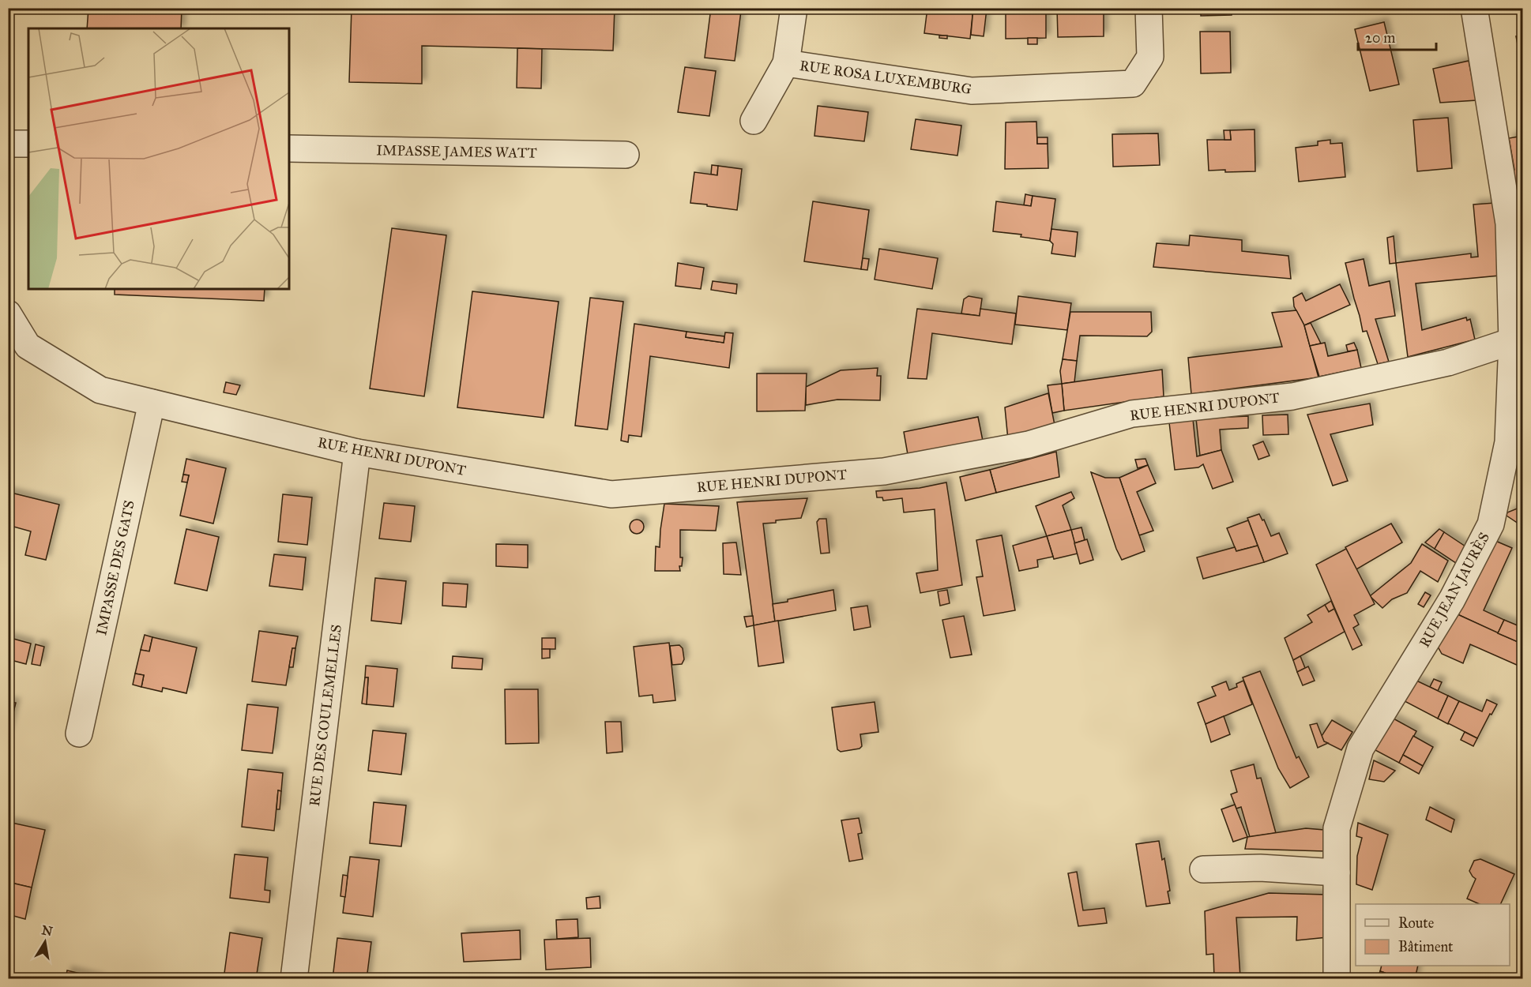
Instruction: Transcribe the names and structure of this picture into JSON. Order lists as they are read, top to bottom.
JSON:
{
  "streets": {
    "street": [
      "RUE ROSA LUXEMBURG",
      "IMPASSE JAMES WATT",
      "RUE HENRI DUPONT",
      "IMPASSE DES GATS",
      "RUE JEAN JAURÈS",
      "RUE DES COULEMELLES"
    ]
  },
  "crossings": [
    ["RUE HENRI DUPONT", "IMPASSE DES GATS"],
    ["RUE HENRI DUPONT", "RUE JEAN JAURÈS"],
    ["RUE HENRI DUPONT", "RUE DES COULEMELLES"]
  ],
  "legend": ["Route", "Bâtiment"],
  "scale_bar": "20 m",
  "north": "top"
}
